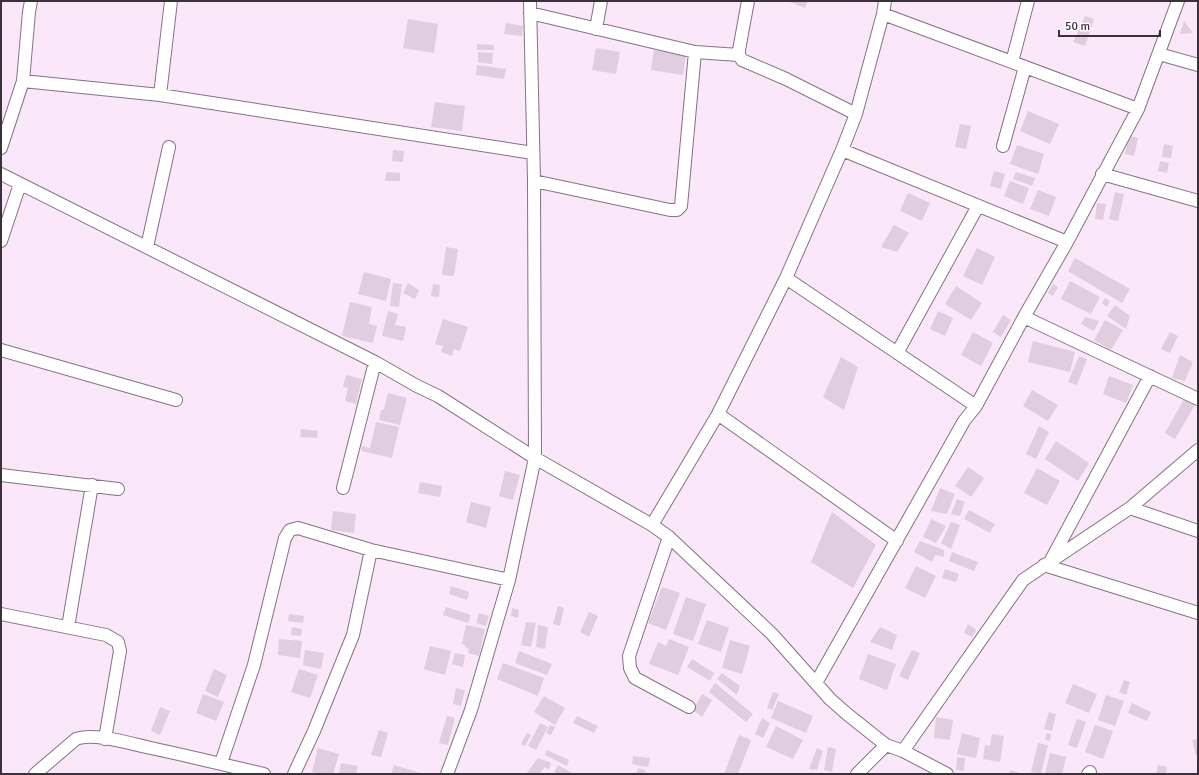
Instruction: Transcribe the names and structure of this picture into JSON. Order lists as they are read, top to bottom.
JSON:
{
  "scale_bar": "50 m"
}
